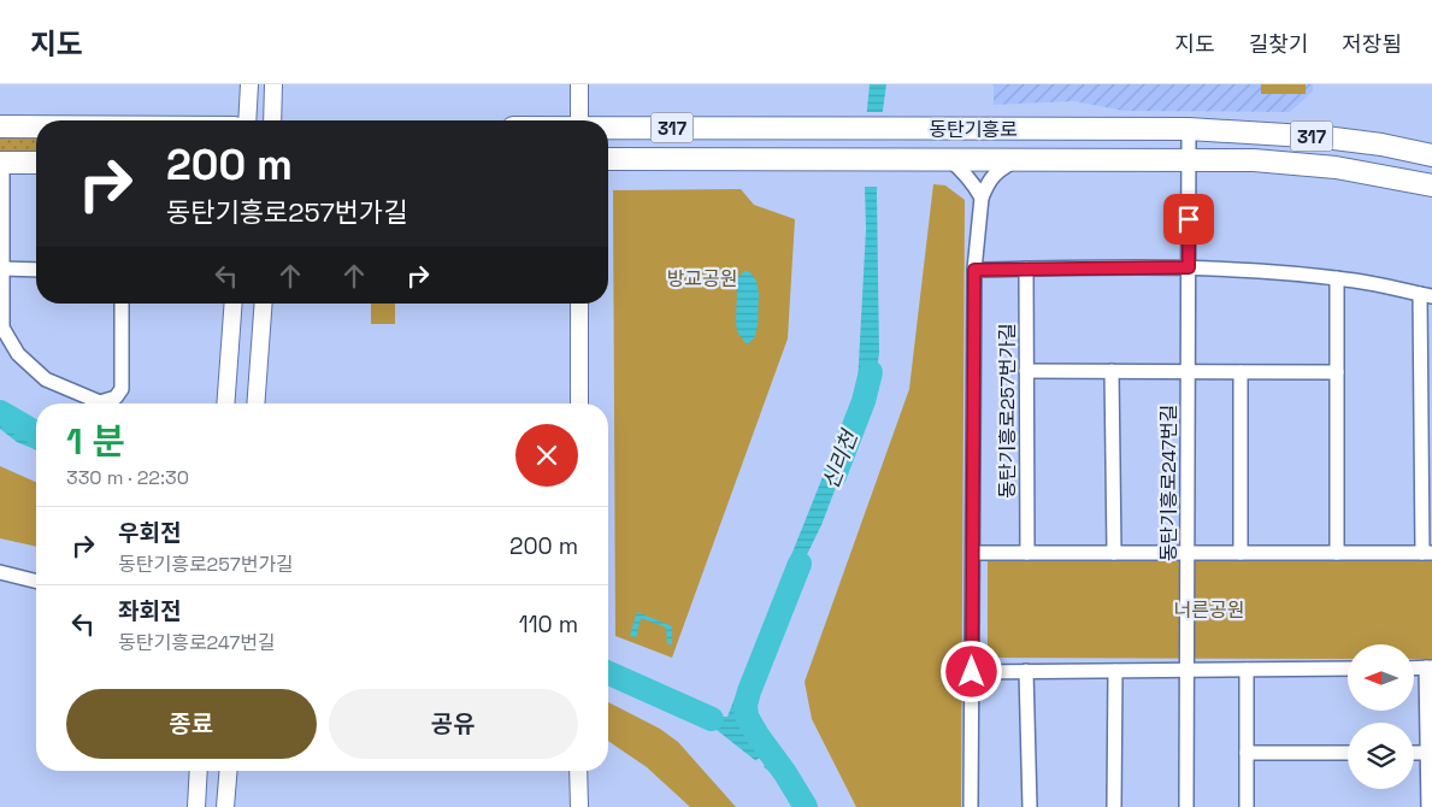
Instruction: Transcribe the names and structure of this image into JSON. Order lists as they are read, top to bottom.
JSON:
{
  "streets": {
    "main road": ["317", "동탄기흥로"],
    "street": ["동탄기흥로257번가길", "동탄기흥로247번길"]
  },
  "crossings": [
    ["동탄기흥로", "동탄기흥로247번길"]
  ],
  "water": ["신리천"],
  "parks": ["방교공원", "너른공원"],
  "north": "left",
  "page": {
    "header": "지도",
    "nav": ["지도", "길찾기", "저장됨"],
    "turn": ["200 m", "동탄기흥로257번가길"],
    "heading": ["1 분", "330 m · 22:30"],
    "list": [
      {
        "name": "우회전",
        "note": "동탄기흥로257번가길",
        "value": "200 m"
      },
      {
        "name": "좌회전",
        "note": "동탄기흥로247번길",
        "value": "110 m"
      }
    ],
    "buttons": ["종료", "공유"]
  }
}
